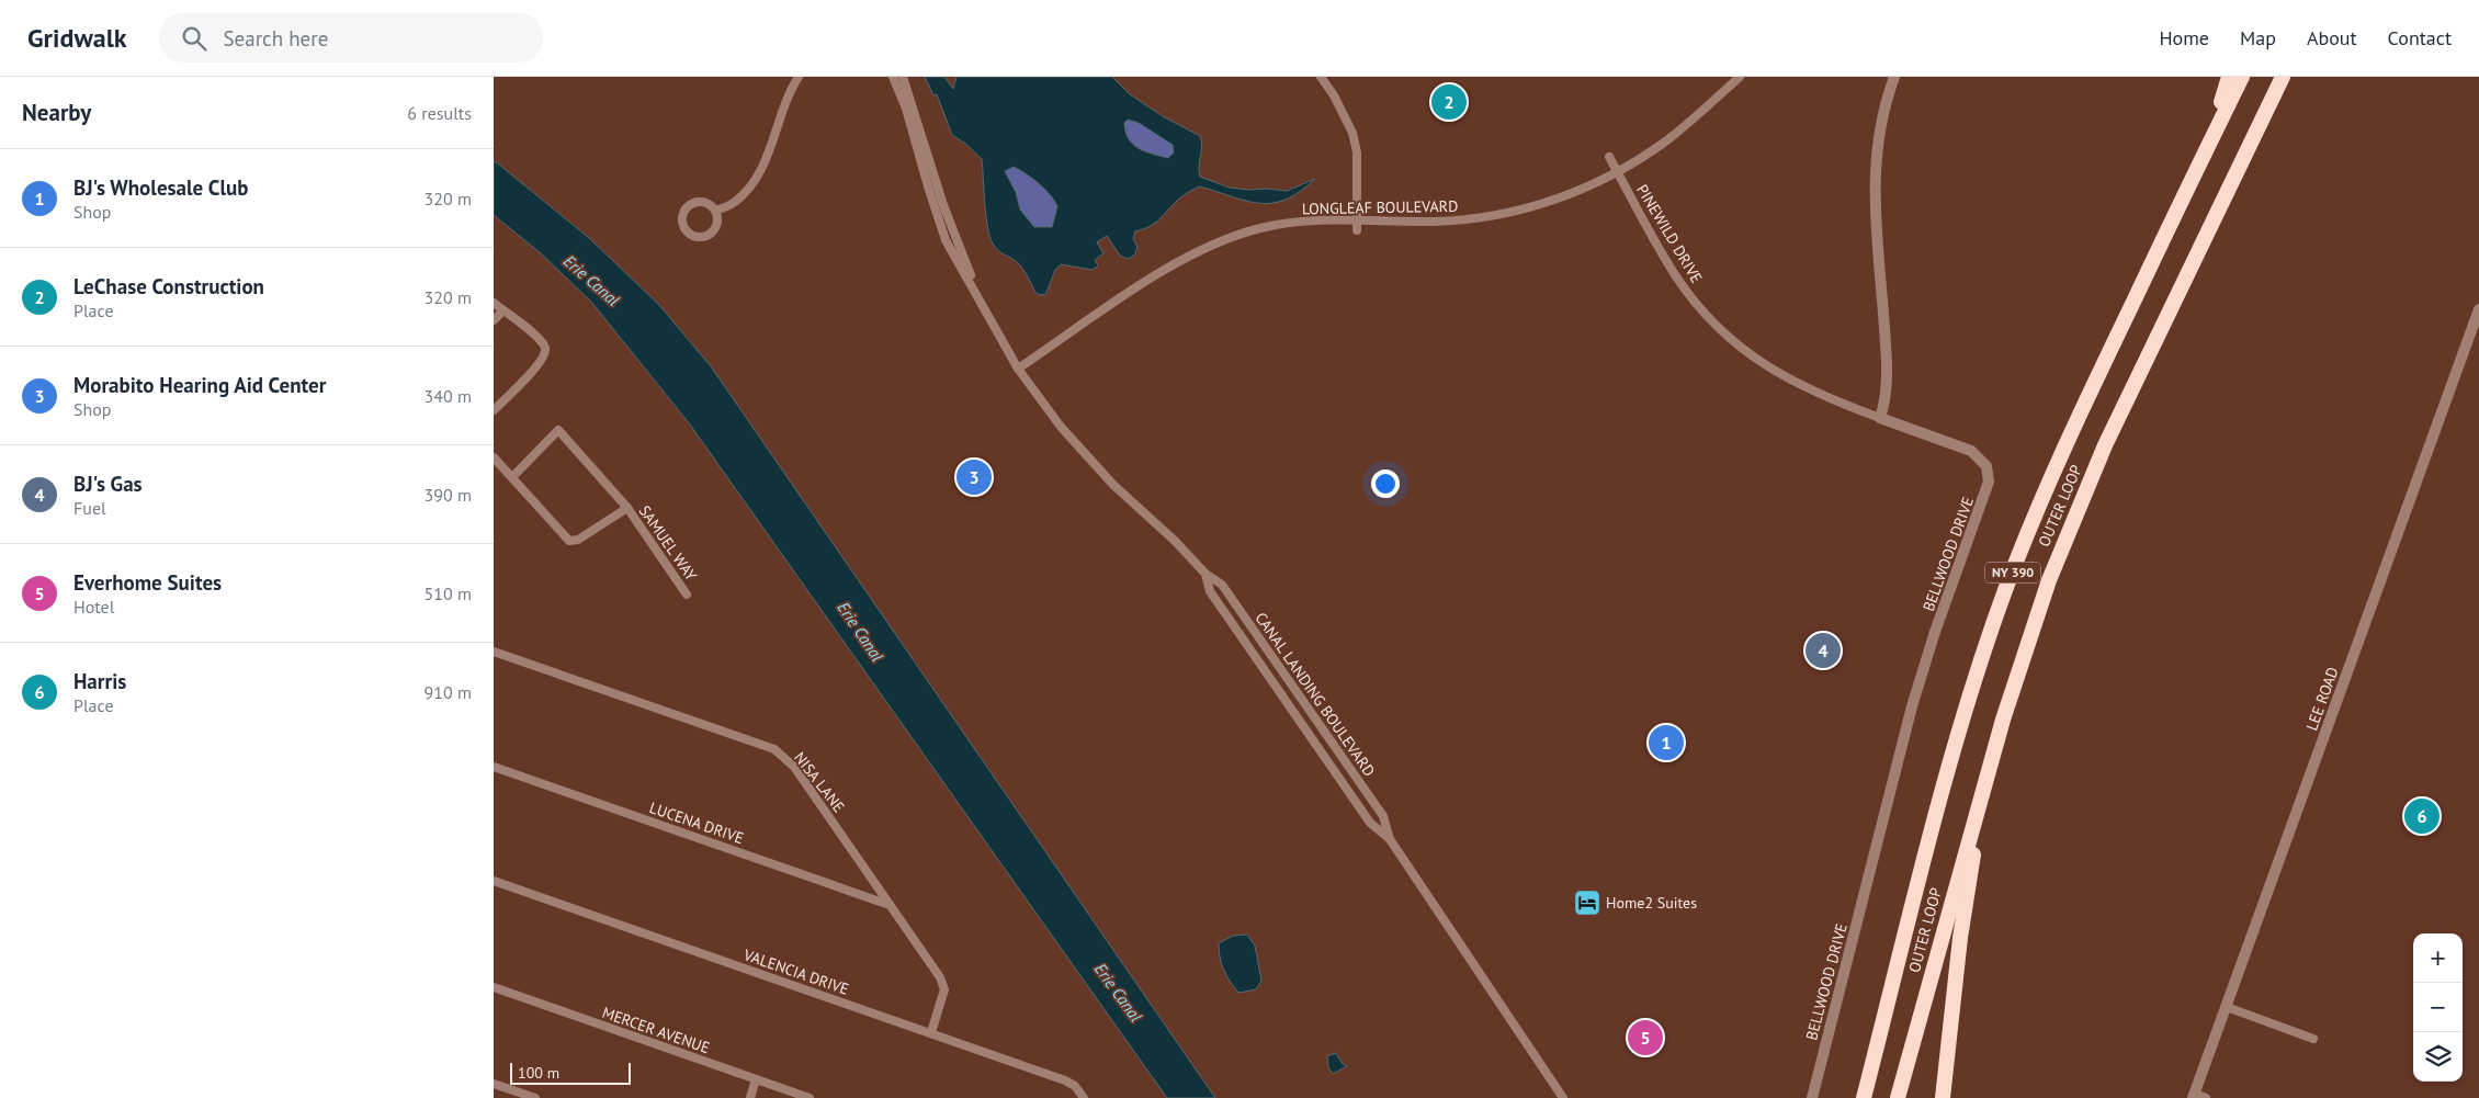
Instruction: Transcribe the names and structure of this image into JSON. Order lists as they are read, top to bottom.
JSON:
{
  "streets": {
    "highway": ["OUTER LOOP", "NY 390"],
    "street": [
      "LONGLEAF BOULEVARD",
      "PINEWILD DRIVE",
      "SAMUEL WAY",
      "BELLWOOD DRIVE",
      "CANAL LANDING BOULEVARD",
      "LEE ROAD",
      "NISA LANE",
      "LUCENA DRIVE",
      "VALENCIA DRIVE",
      "MERCER AVENUE"
    ]
  },
  "crossings": [
    ["LONGLEAF BOULEVARD", "PINEWILD DRIVE"],
    ["LONGLEAF BOULEVARD", "CANAL LANDING BOULEVARD"],
    ["PINEWILD DRIVE", "BELLWOOD DRIVE"],
    ["NISA LANE", "LUCENA DRIVE"],
    ["NISA LANE", "VALENCIA DRIVE"]
  ],
  "water": ["Erie Canal"],
  "places": {
    "hotel": ["Home2 Suites"]
  },
  "scale_bar": "100 m",
  "page": {
    "header": "Gridwalk",
    "search": "Search here",
    "nav": [
      "Home",
      "Map",
      "About",
      "Contact"
    ],
    "heading": ["Nearby", "6 results"],
    "pins": [
      "2",
      "3",
      "4",
      "1",
      "6",
      "5"
    ],
    "list": [
      {
        "mark": "1",
        "name": "BJ's Wholesale Club",
        "note": "Shop",
        "value": "320 m"
      },
      {
        "mark": "2",
        "name": "LeChase Construction",
        "note": "Place",
        "value": "320 m"
      },
      {
        "mark": "3",
        "name": "Morabito Hearing Aid Center",
        "note": "Shop",
        "value": "340 m"
      },
      {
        "mark": "4",
        "name": "BJ's Gas",
        "note": "Fuel",
        "value": "390 m"
      },
      {
        "mark": "5",
        "name": "Everhome Suites",
        "note": "Hotel",
        "value": "510 m"
      },
      {
        "mark": "6",
        "name": "Harris",
        "note": "Place",
        "value": "910 m"
      }
    ],
    "map_buttons": ["+", "−"],
    "scale": "100 m"
  }
}
